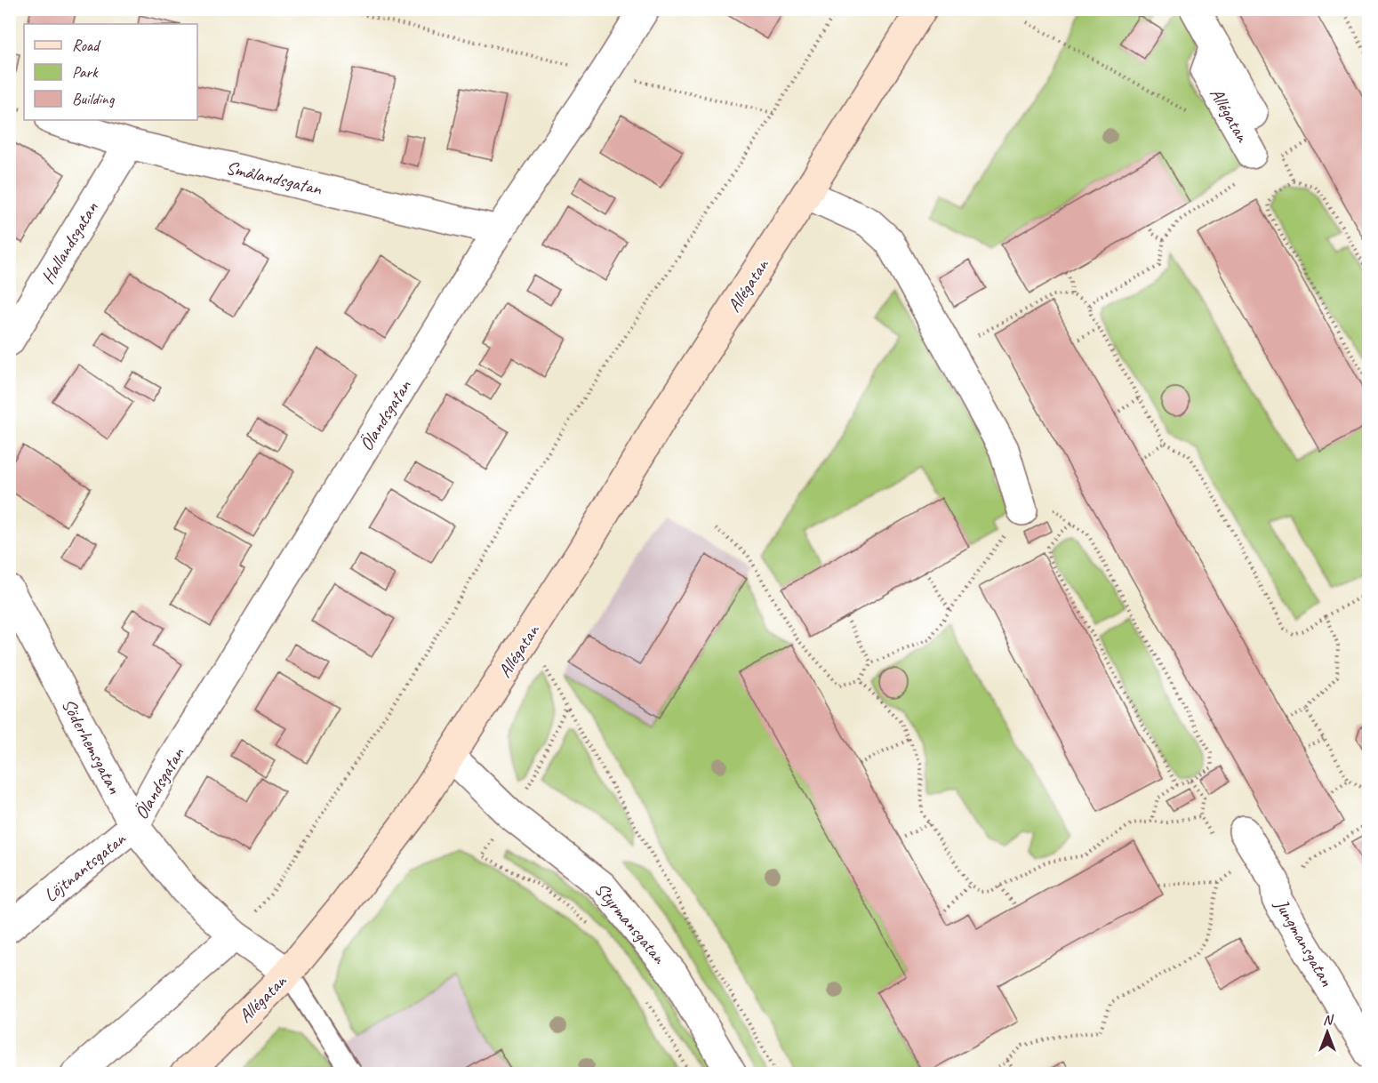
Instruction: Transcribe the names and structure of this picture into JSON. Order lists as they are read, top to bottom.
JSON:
{
  "streets": {
    "street": [
      "Allégatan",
      "Smålandsgatan",
      "Hallandsgatan",
      "Ölandsgatan",
      "Söderhemsgatan",
      "Löjtnantsgatan",
      "Styrmansgatan",
      "Jungmansgatan"
    ]
  },
  "crossings": [
    ["Allégatan", "Söderhemsgatan"],
    ["Allégatan", "Styrmansgatan"],
    ["Smålandsgatan", "Hallandsgatan"],
    ["Smålandsgatan", "Ölandsgatan"],
    ["Ölandsgatan", "Söderhemsgatan"],
    ["Ölandsgatan", "Löjtnantsgatan"],
    ["Söderhemsgatan", "Löjtnantsgatan"]
  ],
  "legend": ["Road", "Park", "Building"],
  "north": "top"
}
